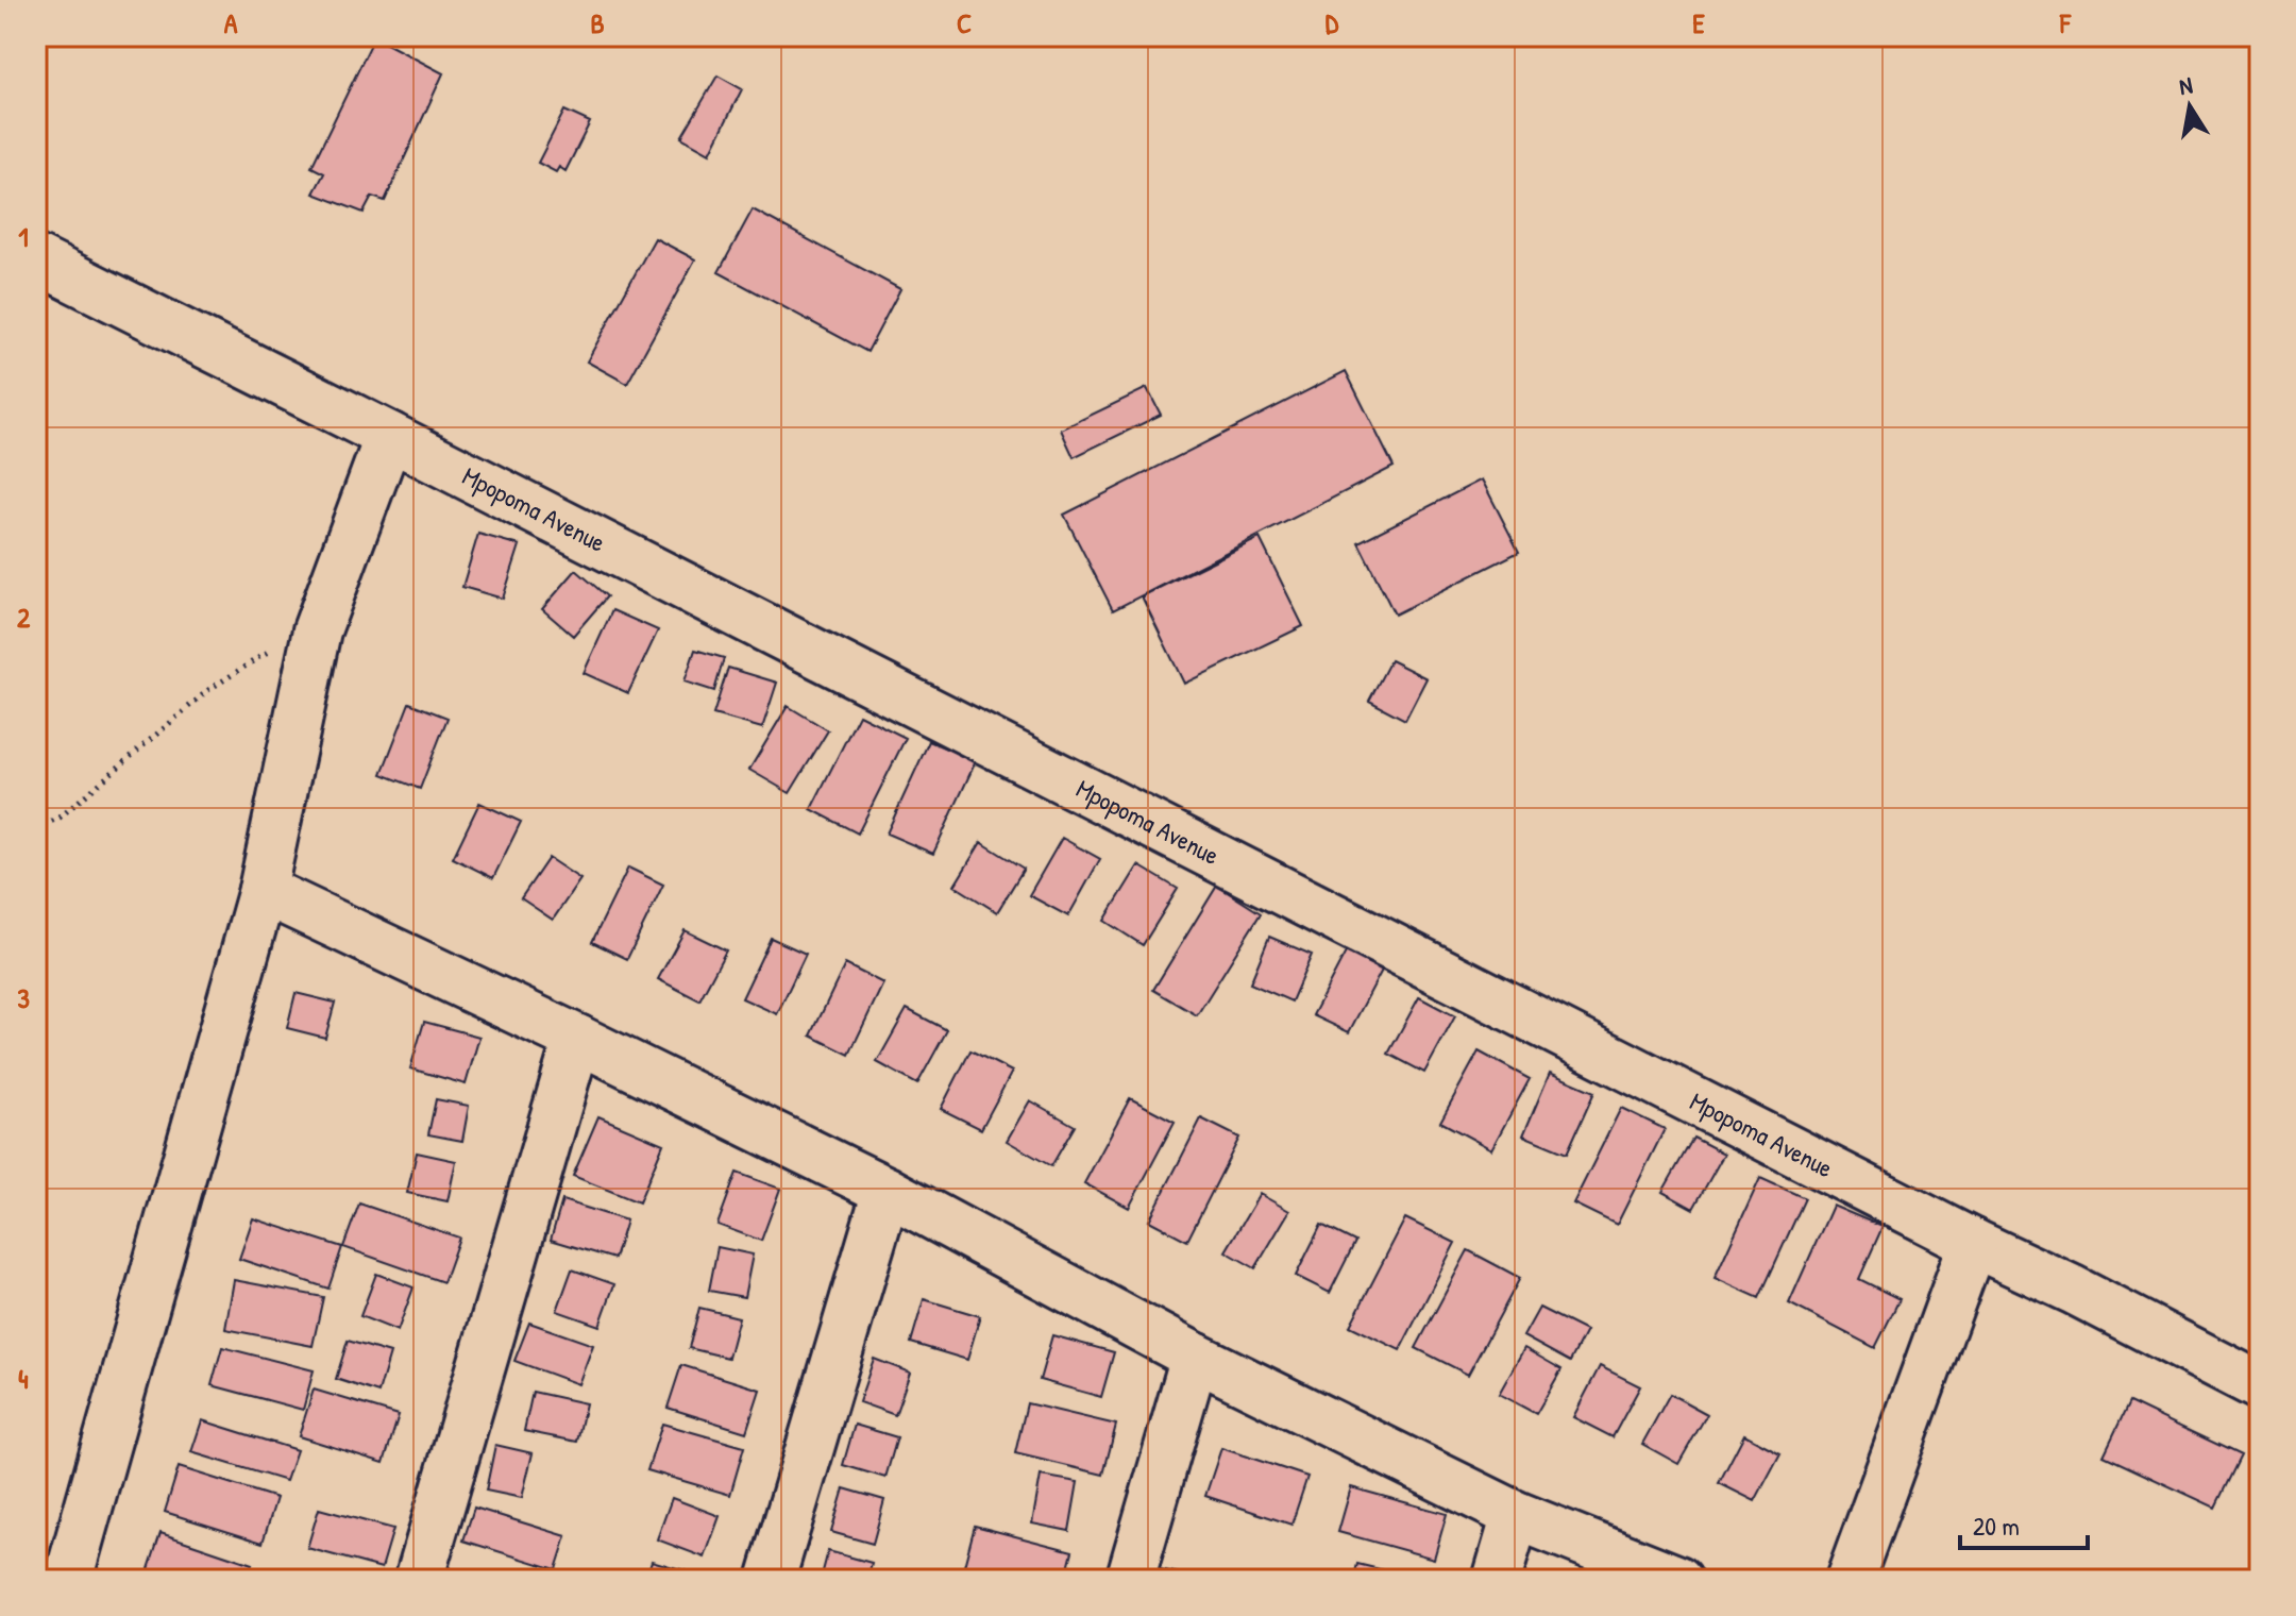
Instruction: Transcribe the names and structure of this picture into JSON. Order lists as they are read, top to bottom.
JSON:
{
  "streets": {
    "street": ["Mpopoma Avenue"]
  },
  "scale_bar": "20 m",
  "north": "top",
  "grid": {
    "columns": [
      "A",
      "B",
      "C",
      "D",
      "E",
      "F"
    ],
    "rows": [
      "1",
      "2",
      "3",
      "4"
    ]
  }
}
